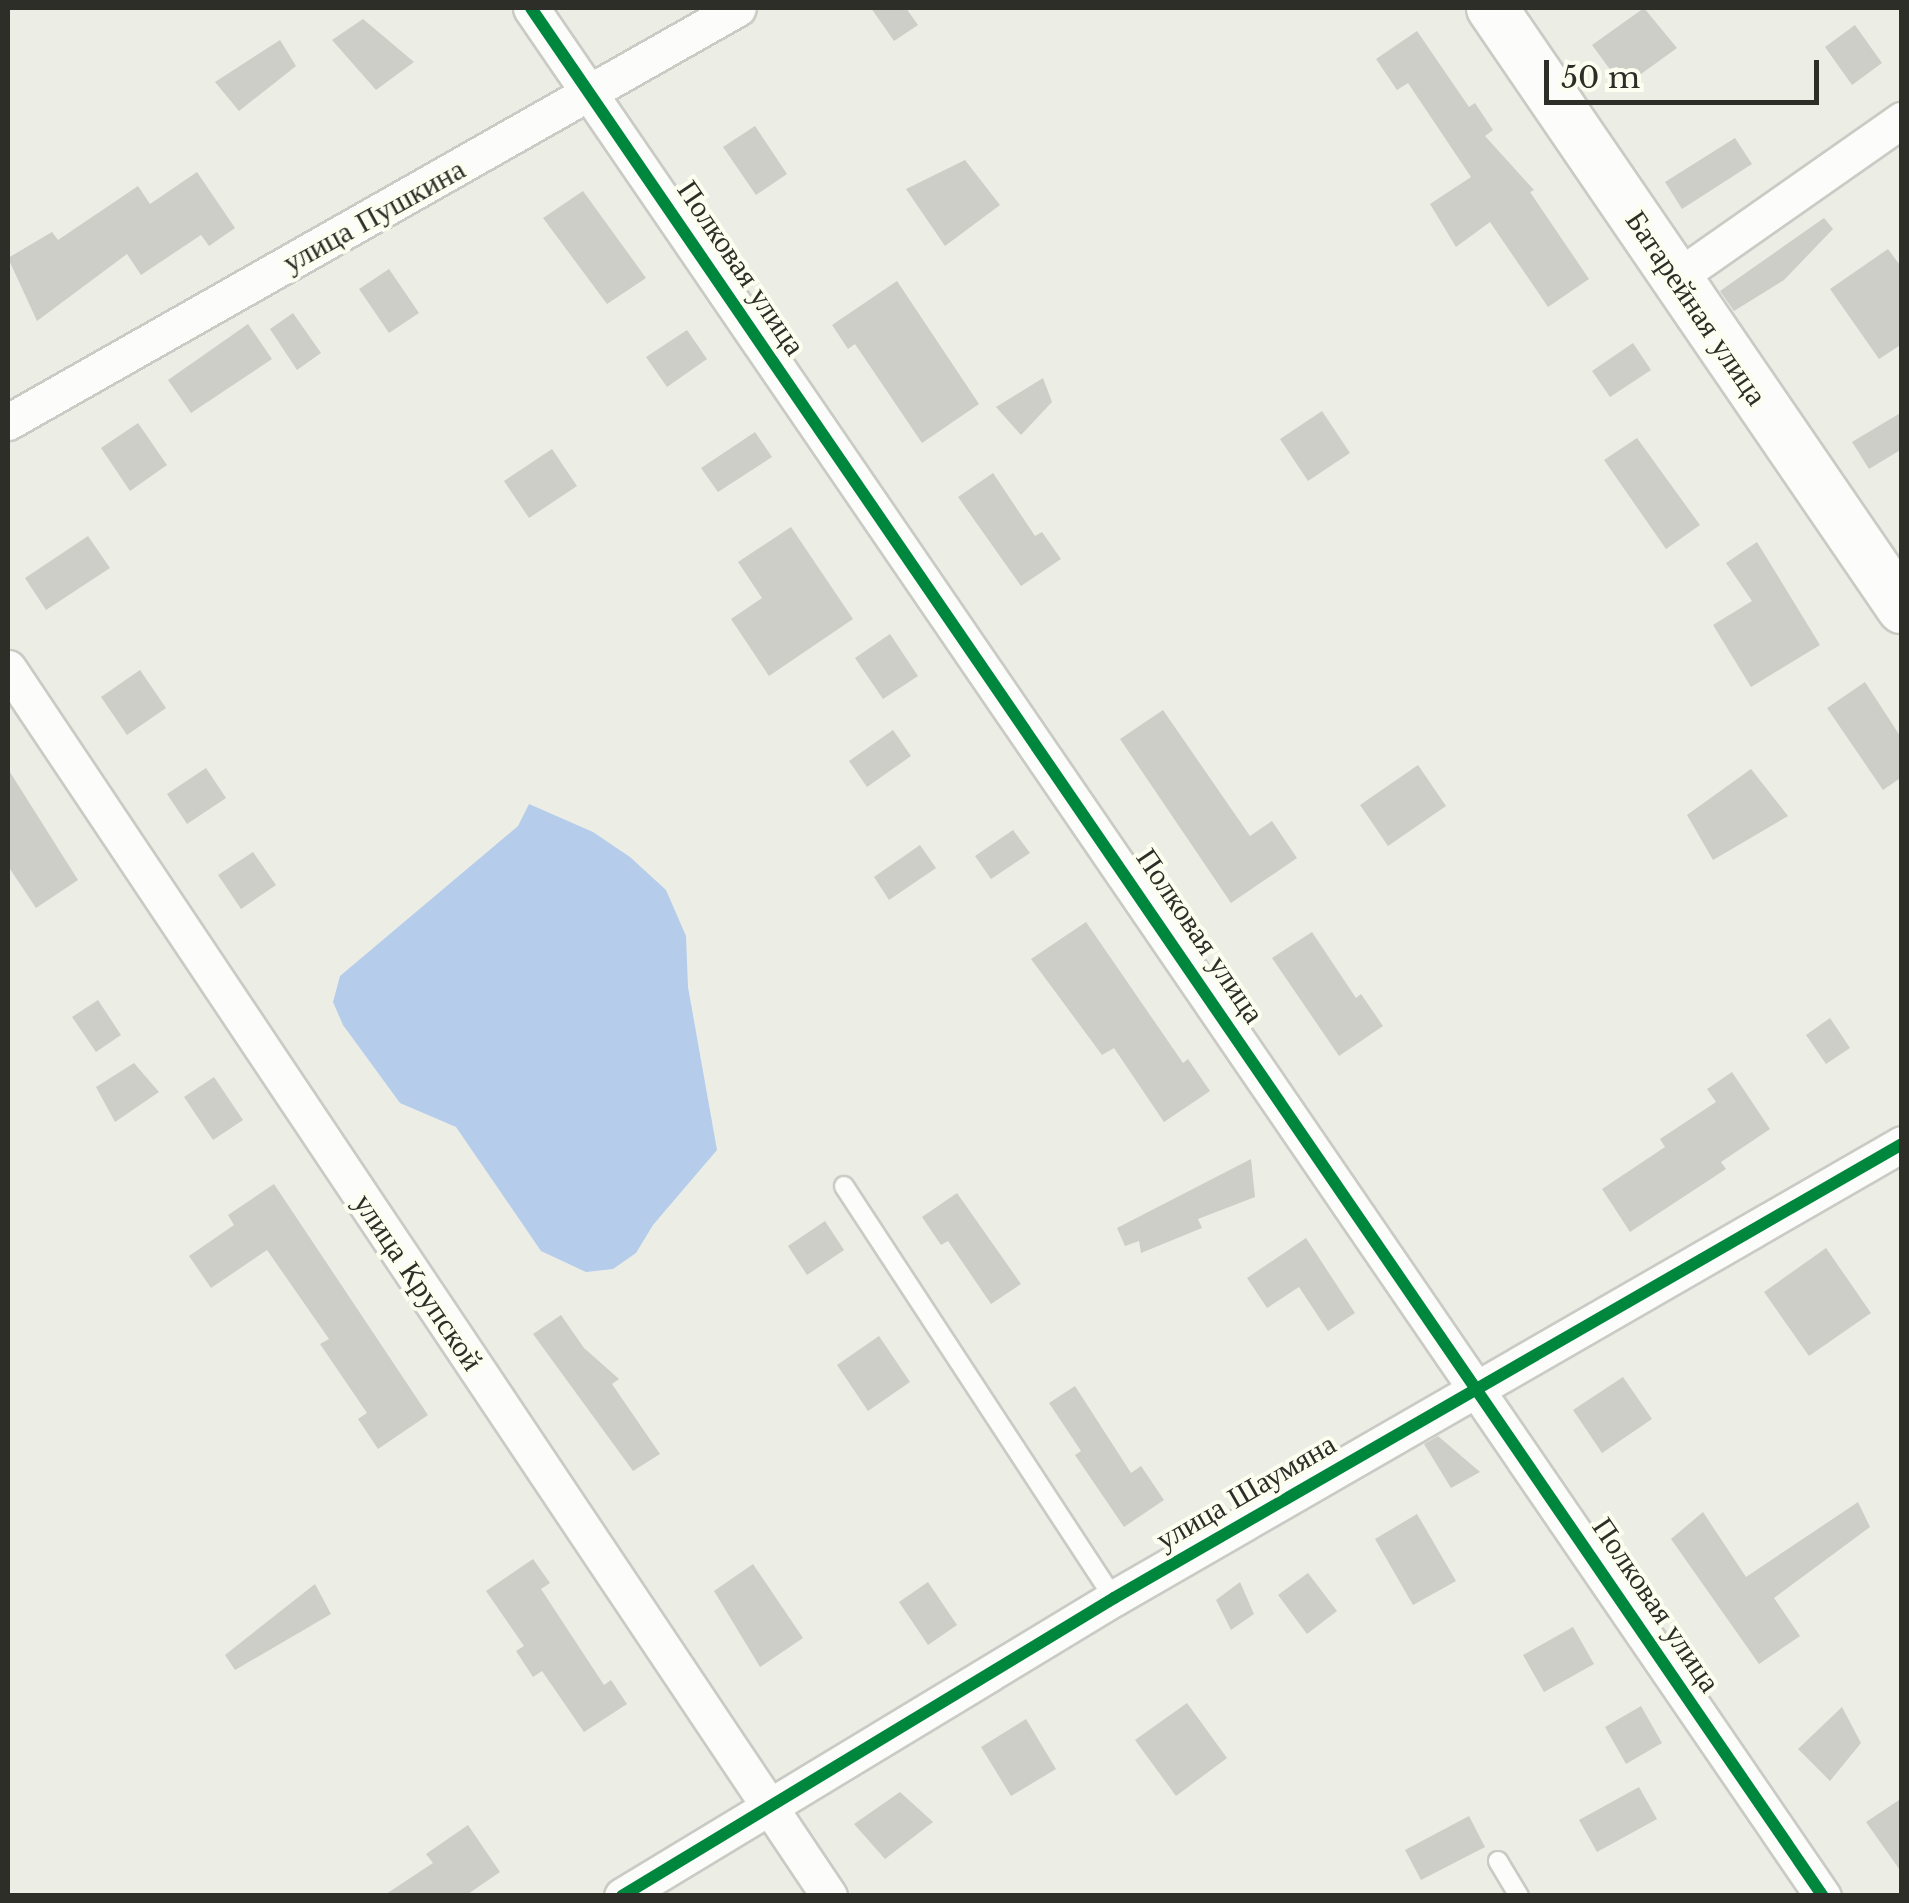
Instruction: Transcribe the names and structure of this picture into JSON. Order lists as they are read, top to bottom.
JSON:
{
  "streets": {
    "street": [
      "улица Пушкина",
      "Полковая улица",
      "Батарейная улица",
      "улица Крупской",
      "улица Шаумяна"
    ]
  },
  "crossings": [
    ["улица Пушкина", "Полковая улица"],
    ["Полковая улица", "улица Шаумяна"],
    ["улица Крупской", "улица Шаумяна"]
  ],
  "scale_bar": "50 m"
}
